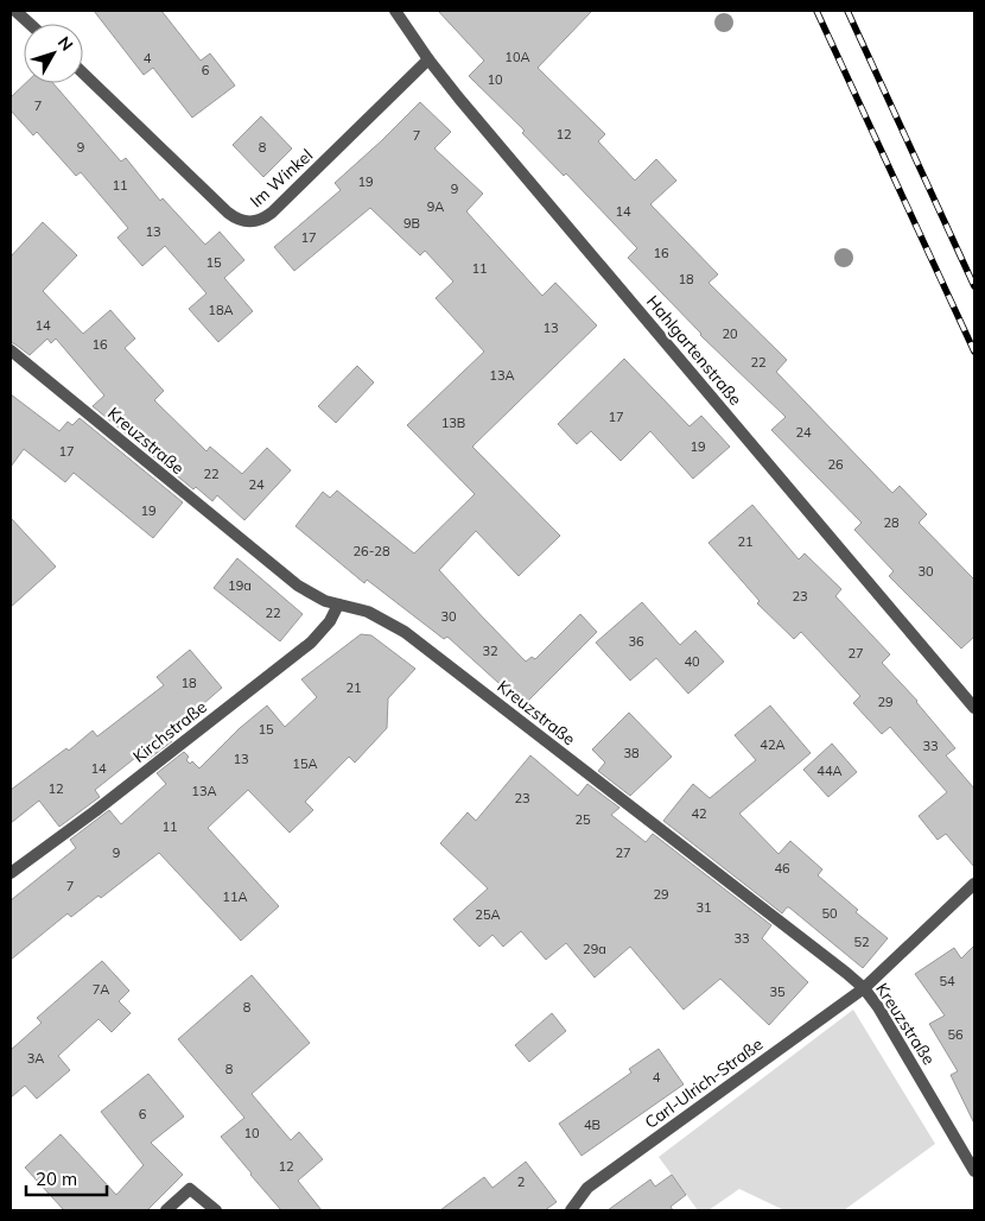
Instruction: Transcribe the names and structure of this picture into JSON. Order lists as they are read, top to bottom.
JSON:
{
  "streets": {
    "street": [
      "Im Winkel",
      "Hahlgartenstraße",
      "Kreuzstraße",
      "Kirchstraße",
      "Carl-Ulrich-Straße"
    ]
  },
  "crossings": [
    ["Im Winkel", "Hahlgartenstraße"],
    ["Kreuzstraße", "Kirchstraße"],
    ["Kreuzstraße", "Carl-Ulrich-Straße"]
  ],
  "house_numbers": [
    "10A",
    "4",
    "6",
    "10",
    "7",
    "12",
    "7",
    "9",
    "8",
    "19",
    "11",
    "9",
    "9A",
    "14",
    "9B",
    "13",
    "17",
    "16",
    "15",
    "11",
    "18",
    "18A",
    "14",
    "13",
    "20",
    "16",
    "22",
    "13A",
    "17",
    "13B",
    "24",
    "19",
    "17",
    "26",
    "22",
    "24",
    "19",
    "28",
    "21",
    "26-28",
    "30",
    "19a",
    "23",
    "22",
    "30",
    "36",
    "32",
    "27",
    "40",
    "18",
    "21",
    "29",
    "15",
    "42A",
    "33",
    "38",
    "13",
    "15A",
    "14",
    "44A",
    "12",
    "13A",
    "23",
    "42",
    "25",
    "11",
    "9",
    "27",
    "46",
    "7",
    "29",
    "11A",
    "31",
    "50",
    "25A",
    "33",
    "52",
    "29a",
    "54",
    "7A",
    "35",
    "8",
    "56",
    "3A",
    "8",
    "4",
    "6",
    "4B",
    "10",
    "12",
    "2"
  ],
  "scale_bar": "20 m",
  "north": "top right"
}
